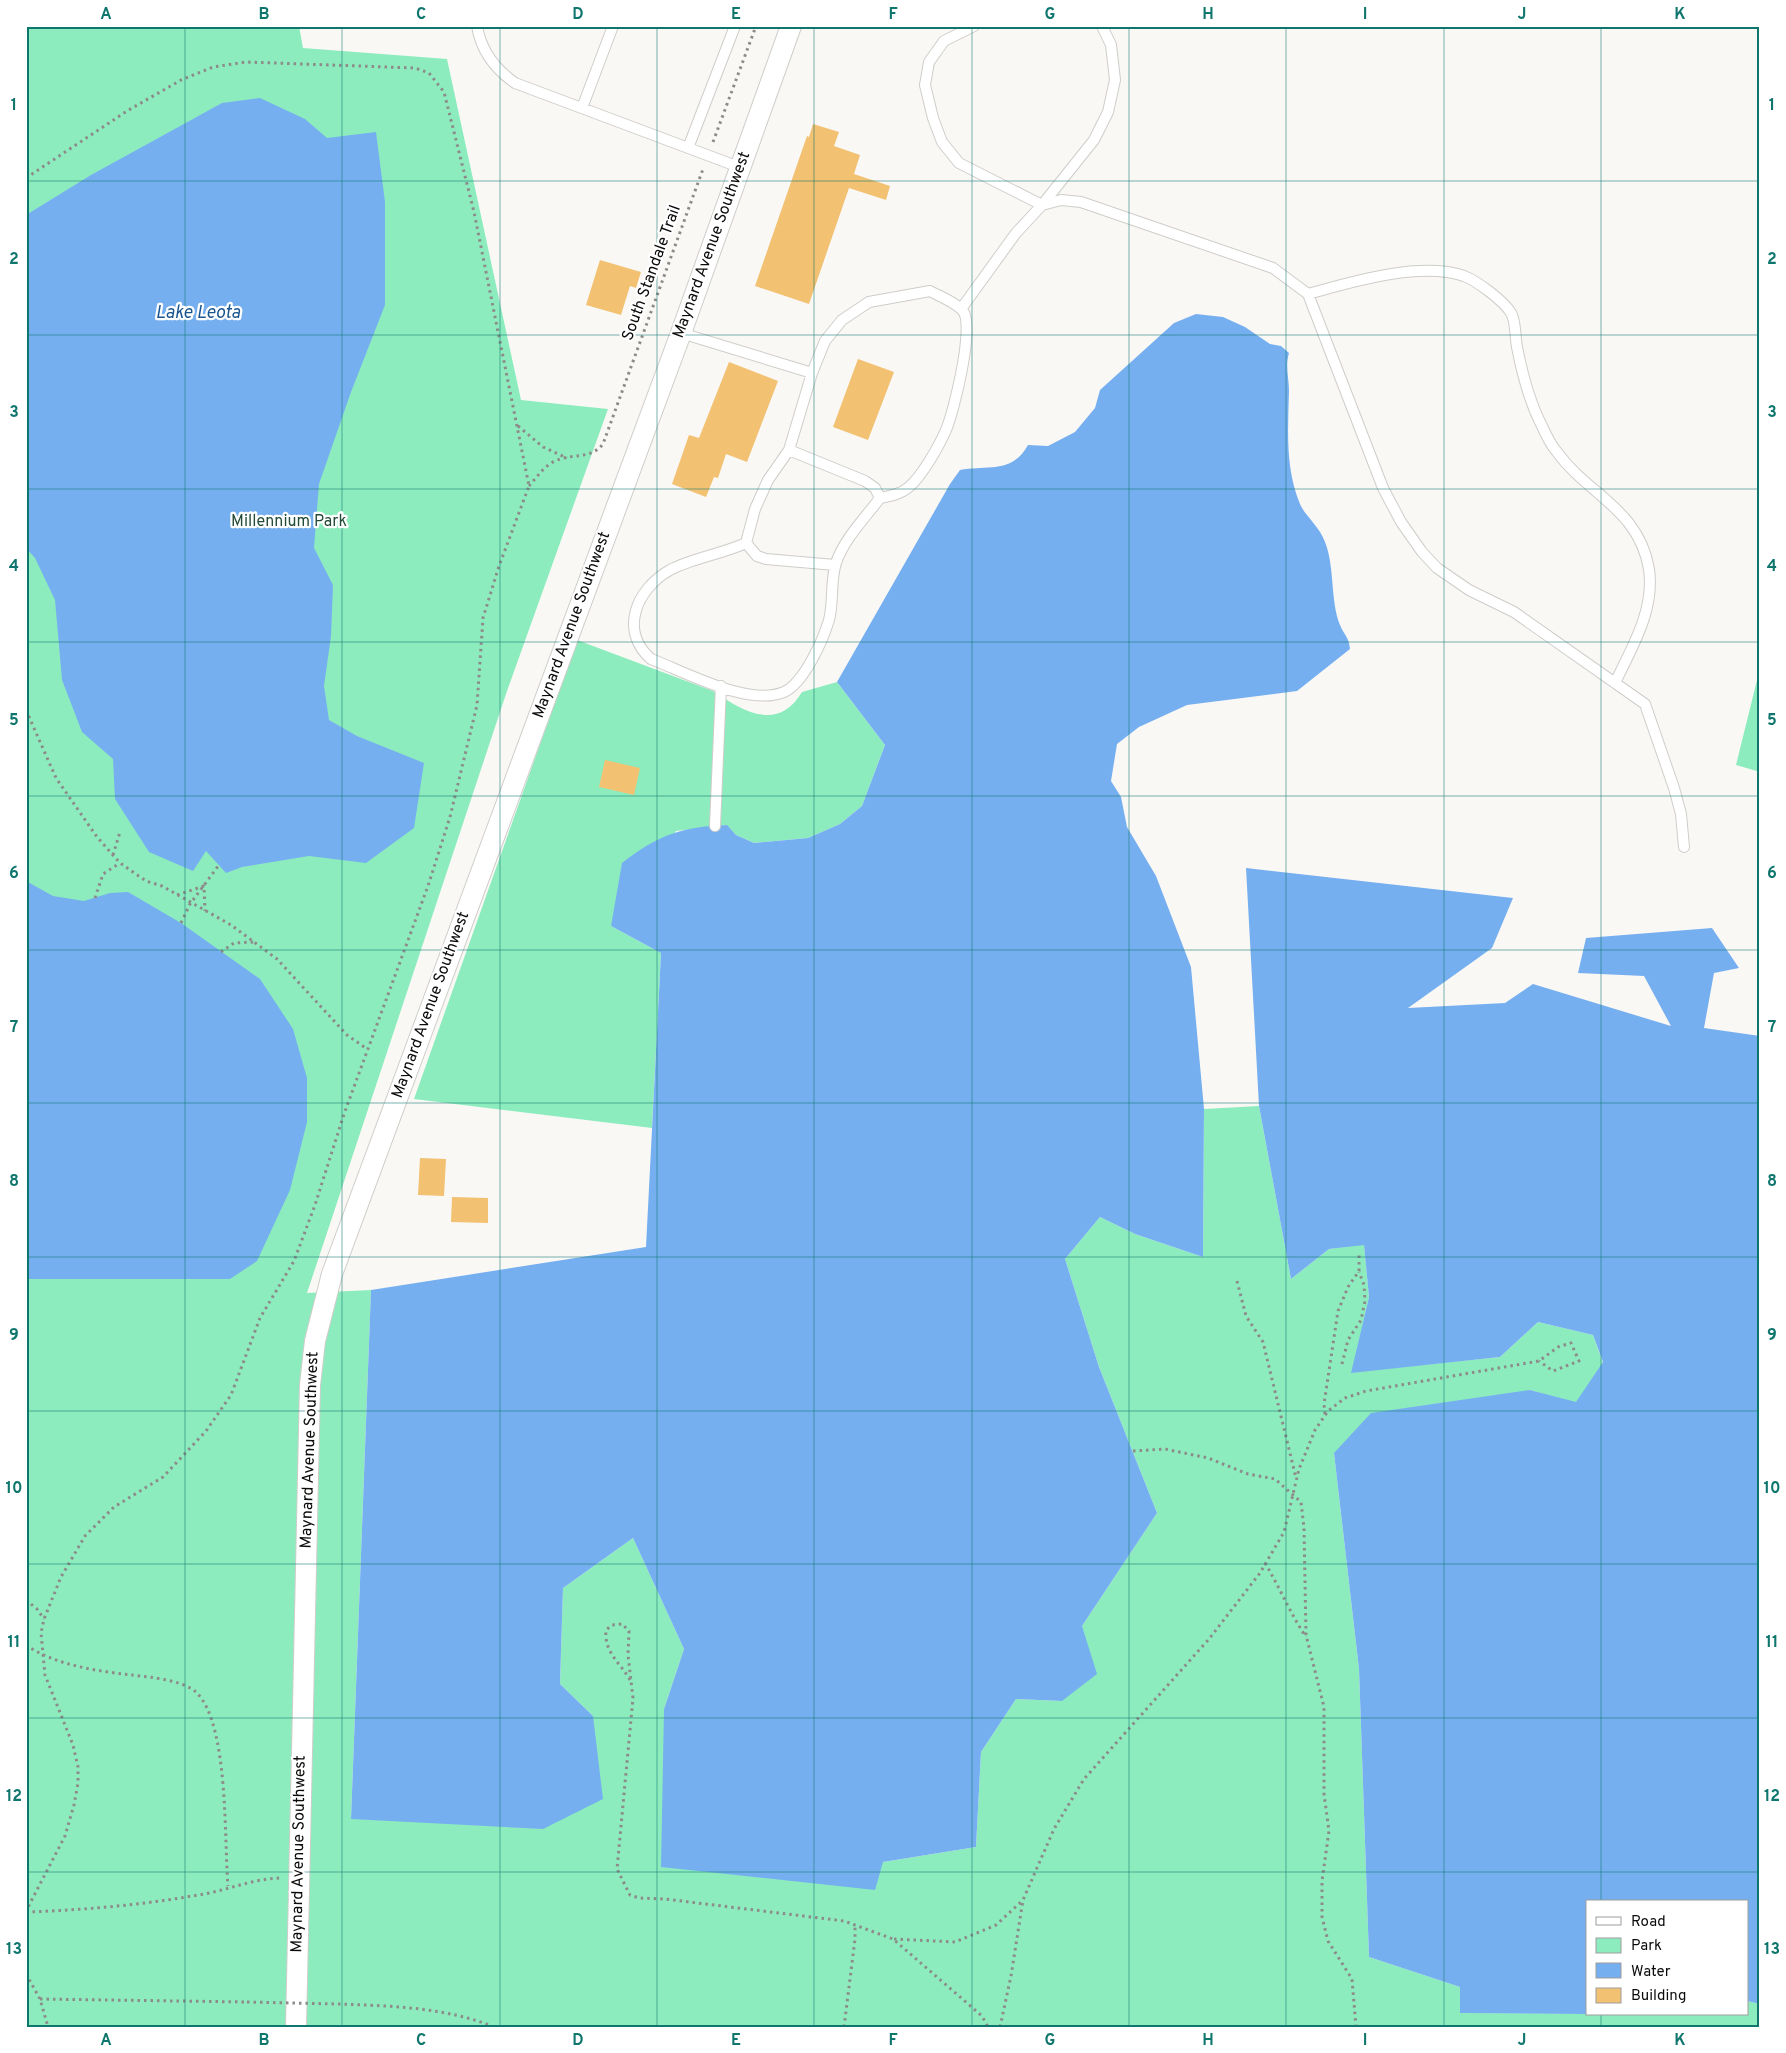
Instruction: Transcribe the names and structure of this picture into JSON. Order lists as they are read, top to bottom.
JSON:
{
  "streets": {
    "street": ["Maynard Avenue Southwest"],
    "path": ["South Standale Trail"]
  },
  "water": ["Lake Leota"],
  "parks": ["Millennium Park"],
  "legend": [
    "Road",
    "Park",
    "Water",
    "Building"
  ],
  "grid": {
    "columns": [
      "A",
      "B",
      "C",
      "D",
      "E",
      "F",
      "G",
      "H",
      "I",
      "J",
      "K"
    ],
    "rows": [
      "1",
      "2",
      "3",
      "4",
      "5",
      "6",
      "7",
      "8",
      "9",
      "10",
      "11",
      "12",
      "13"
    ]
  }
}
